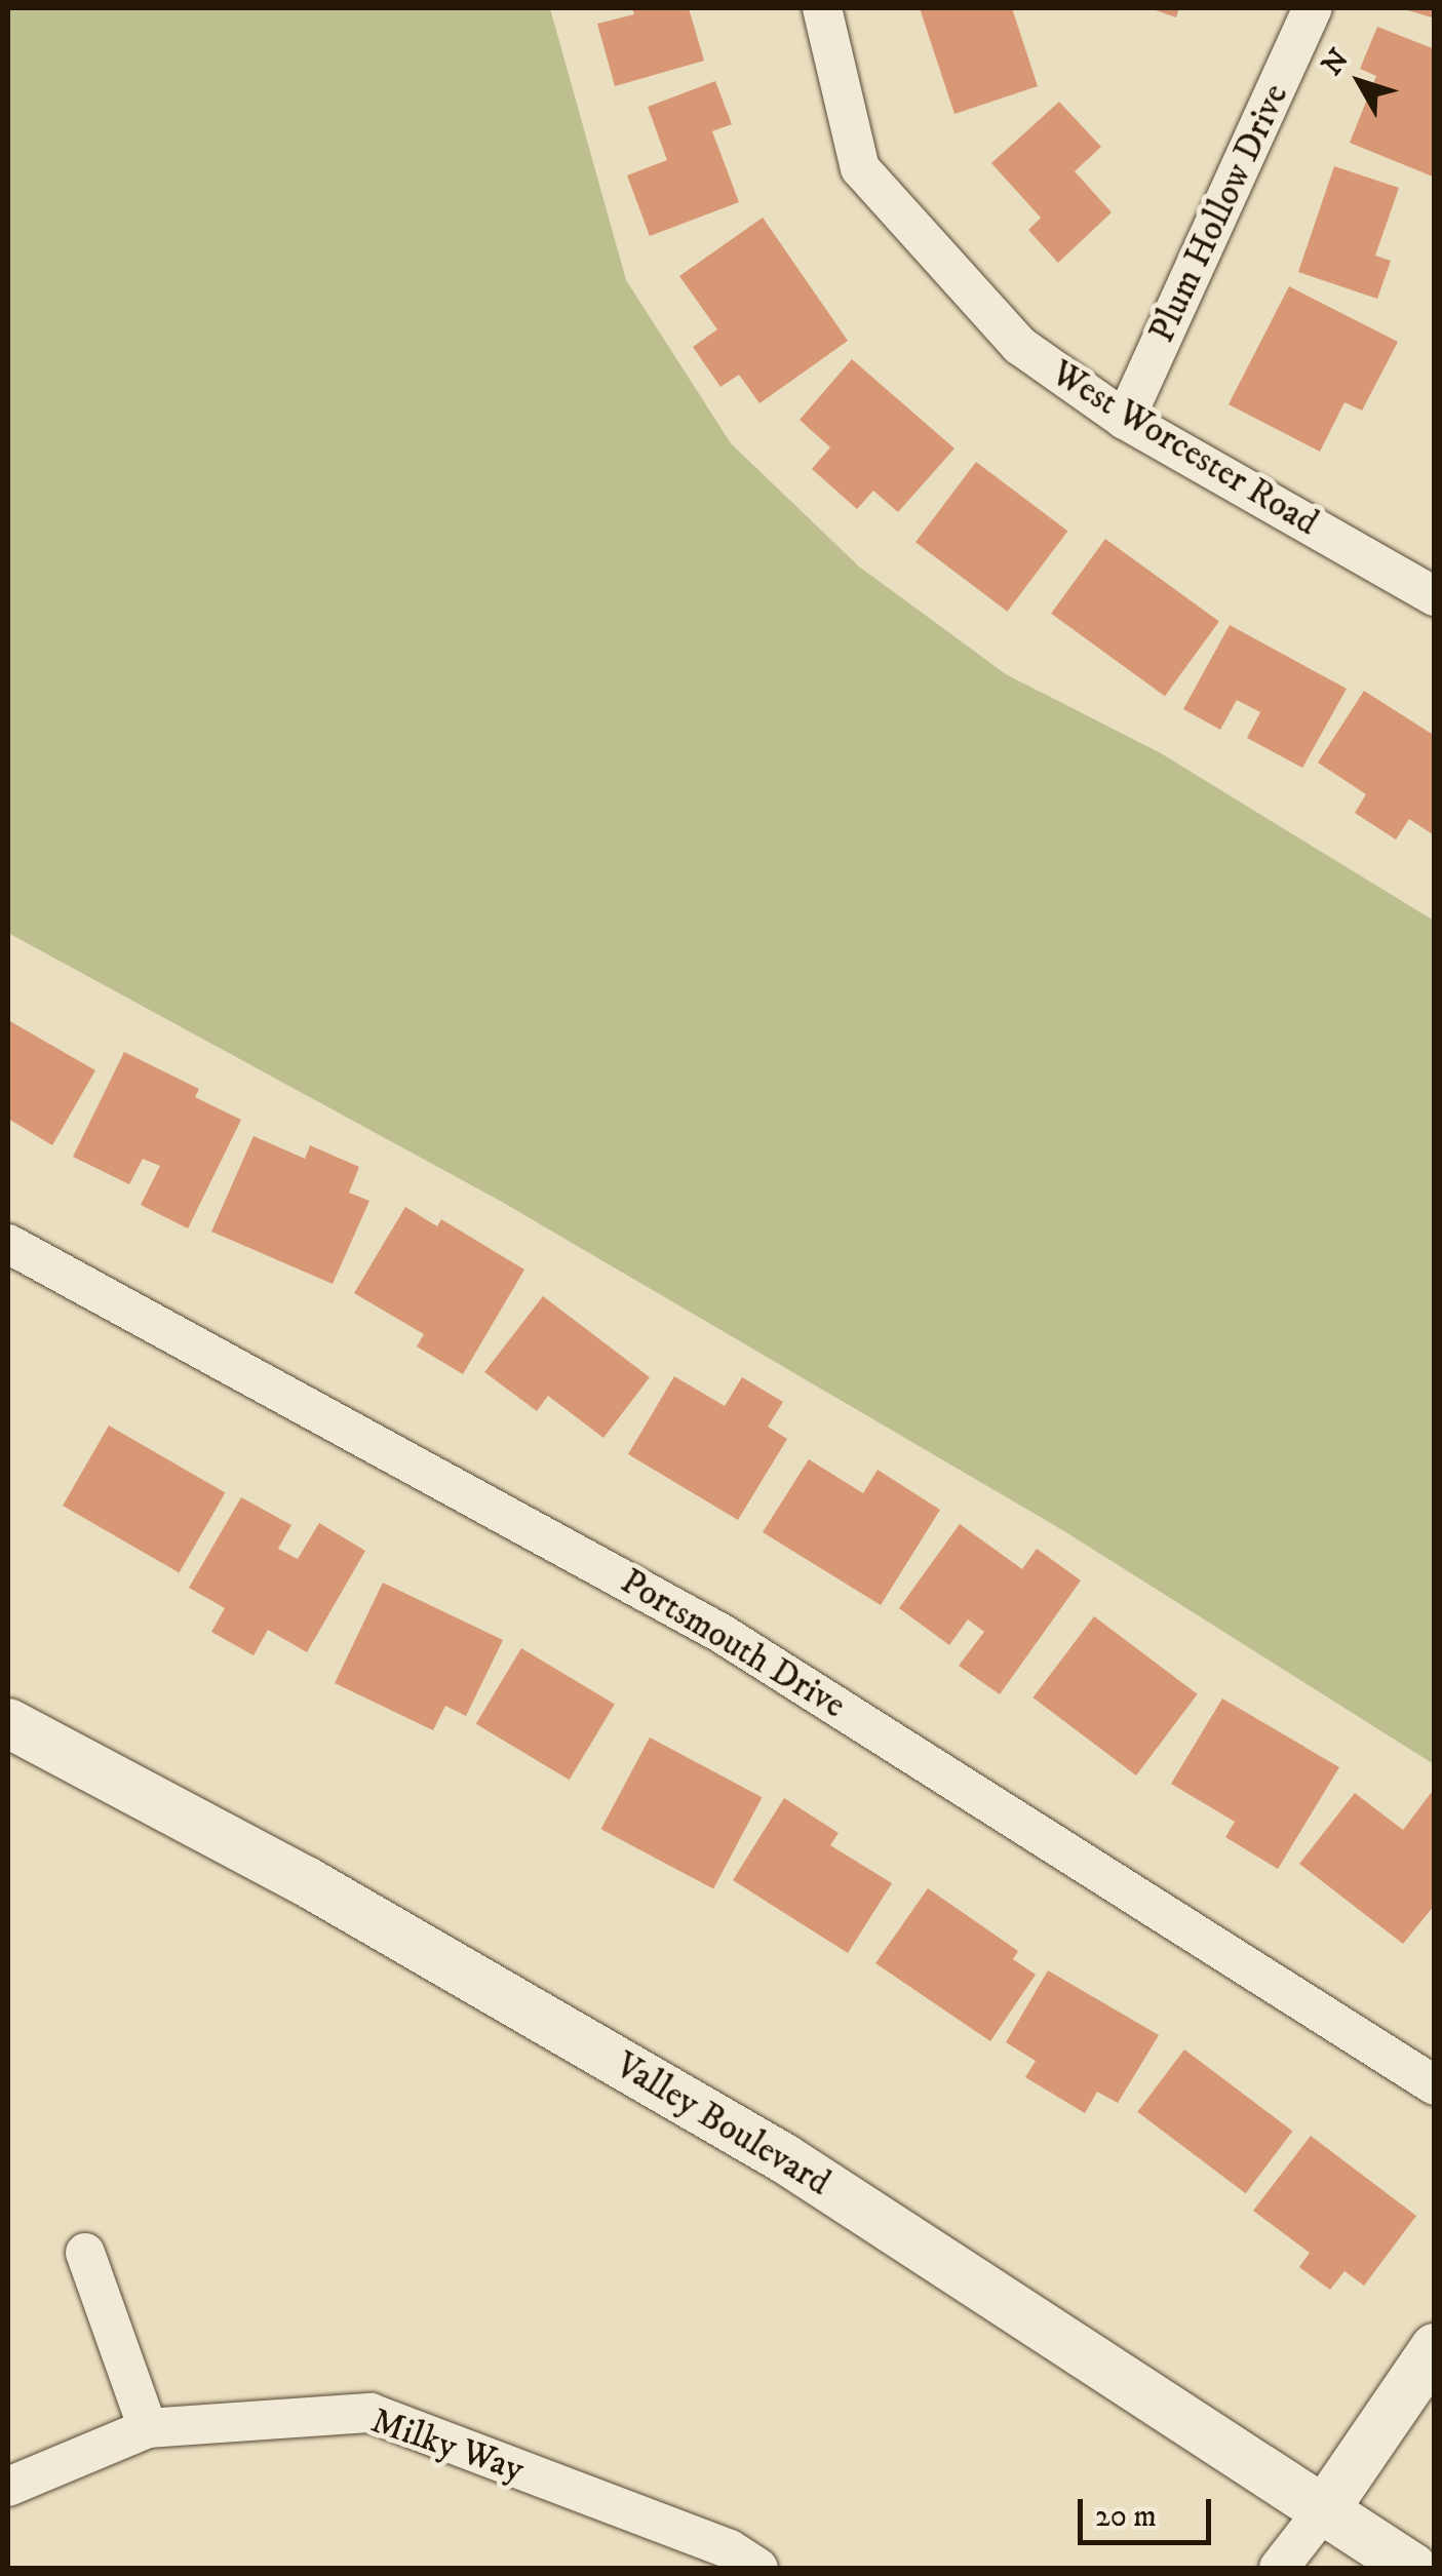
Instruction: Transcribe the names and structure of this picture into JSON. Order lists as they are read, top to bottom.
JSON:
{
  "streets": {
    "street": [
      "Plum Hollow Drive",
      "West Worcester Road",
      "Portsmouth Drive",
      "Valley Boulevard",
      "Milky Way"
    ]
  },
  "crossings": [
    ["Plum Hollow Drive", "West Worcester Road"]
  ],
  "scale_bar": "20 m",
  "north": "top left"
}
